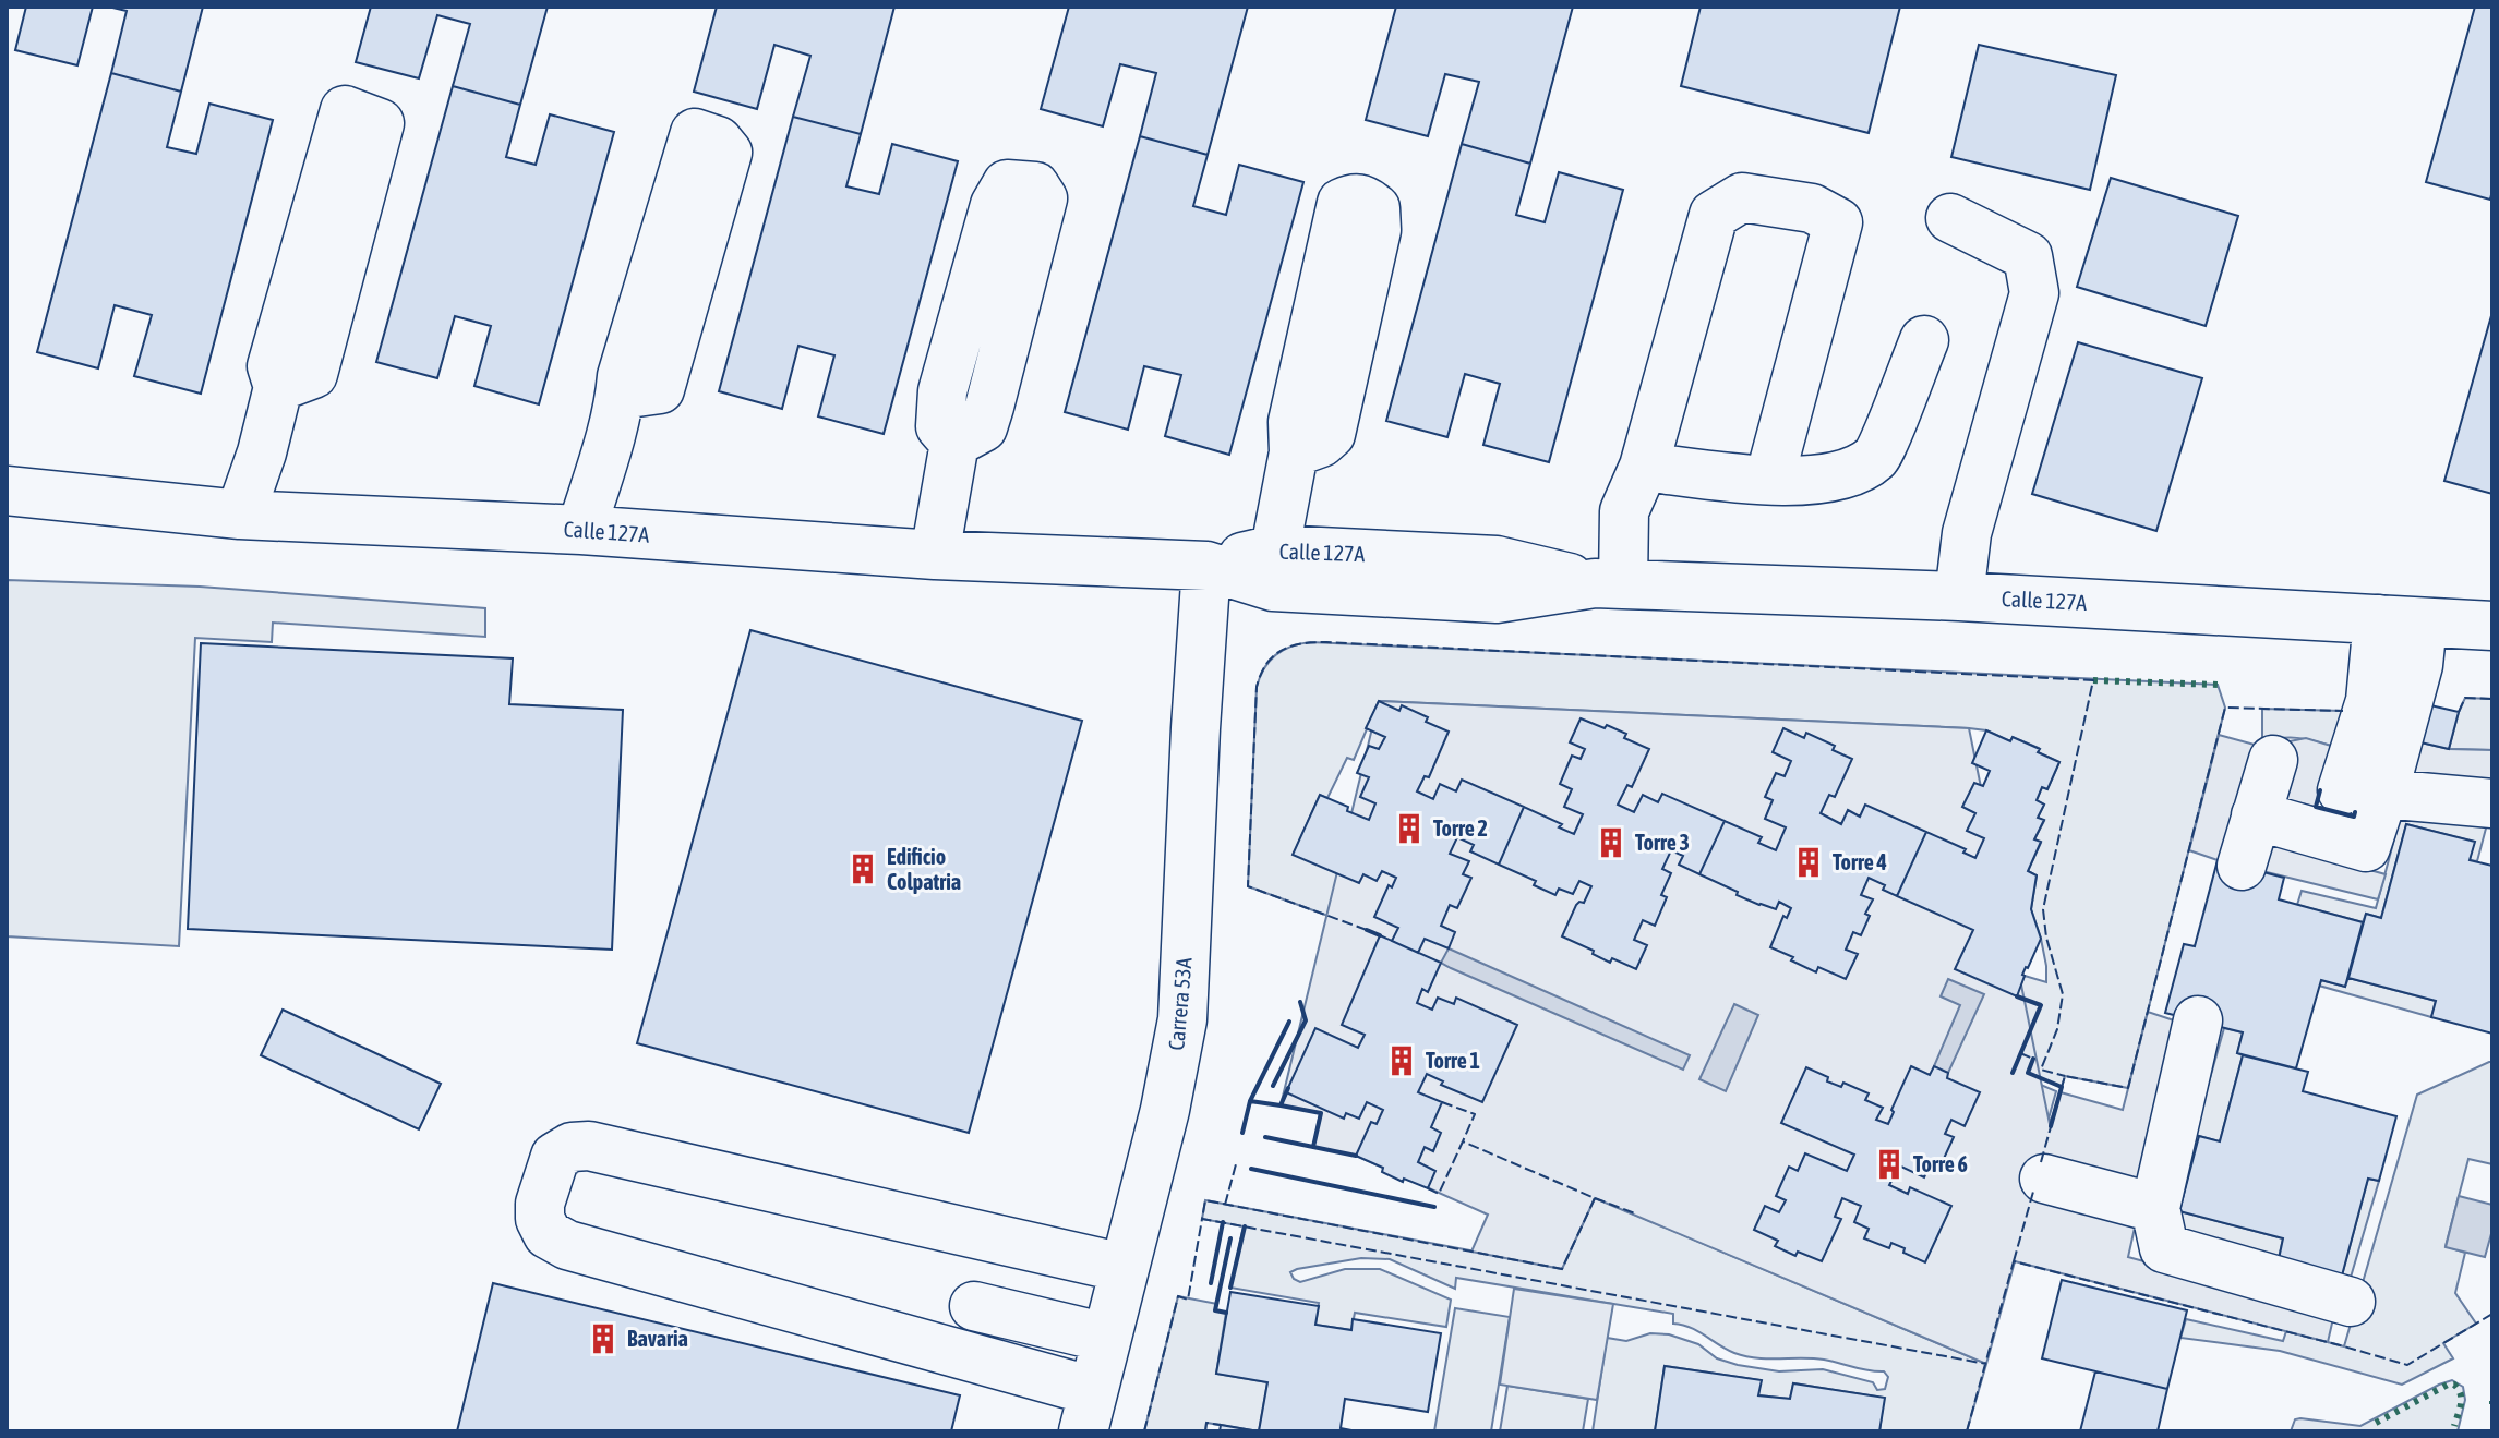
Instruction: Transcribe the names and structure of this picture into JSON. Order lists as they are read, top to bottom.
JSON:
{
  "streets": {
    "street": ["Calle 127A", "Carrera 53A"]
  },
  "crossings": [
    ["Calle 127A", "Carrera 53A"]
  ],
  "places": {
    "building": [
      "Torre 2",
      "Torre 3",
      "Torre 4",
      "Edificio Colpatria",
      "Torre 1",
      "Torre 6",
      "Bavaria"
    ]
  }
}
